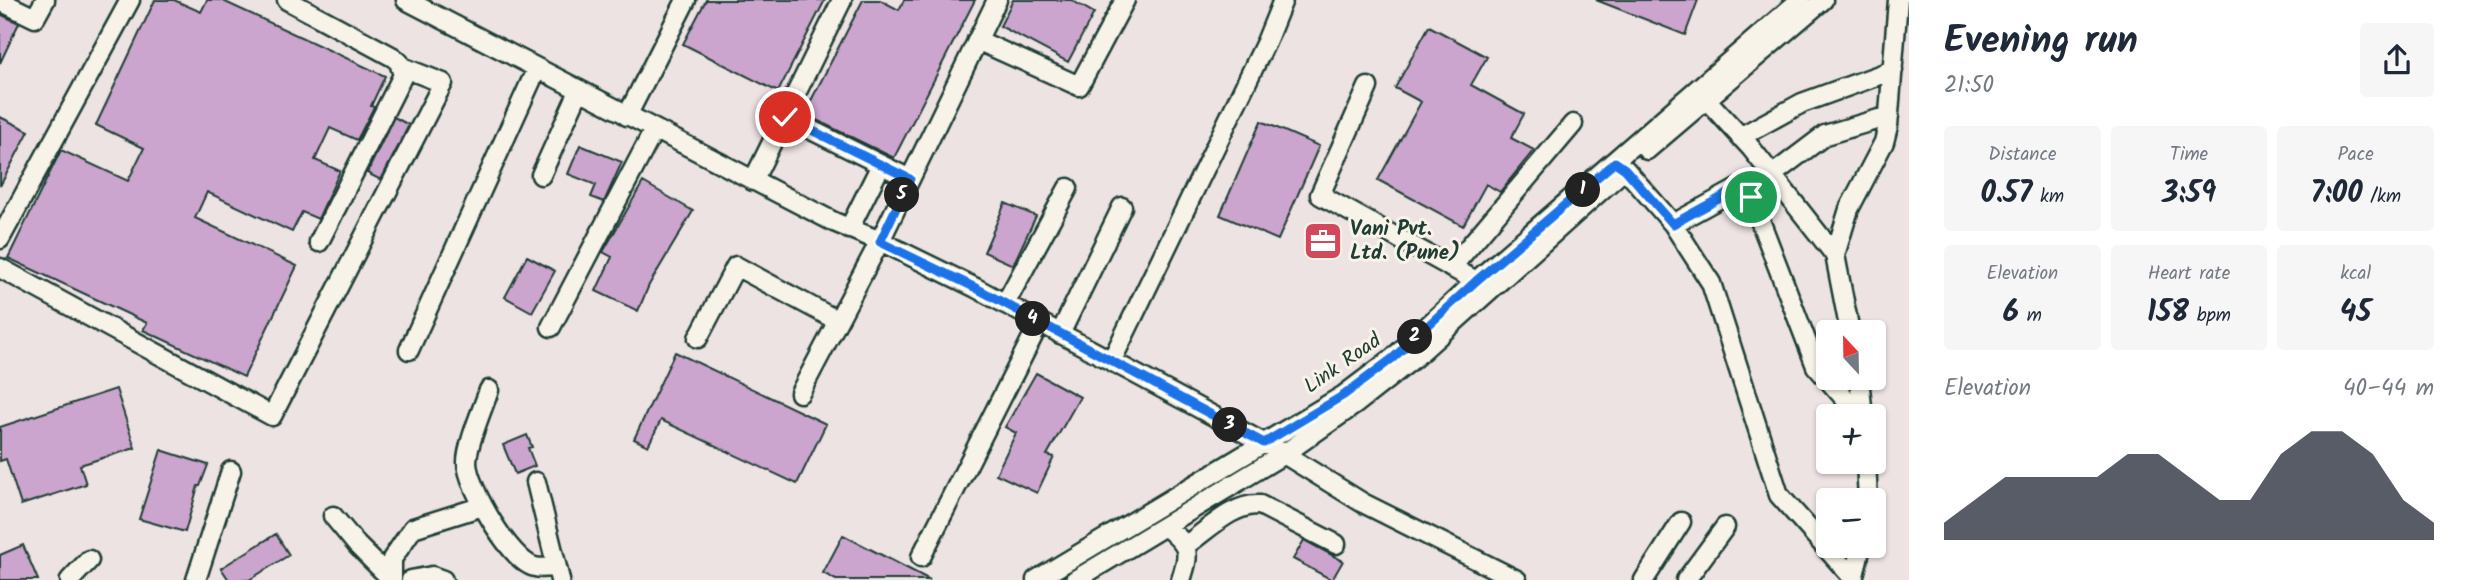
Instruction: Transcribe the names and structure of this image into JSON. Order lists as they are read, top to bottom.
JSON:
{
  "streets": {
    "street": ["Link Road"]
  },
  "places": {
    "office": ["Vani Pvt. Ltd. (Pune)"]
  },
  "north": "top",
  "page": {
    "heading": ["Evening run", "21:50"],
    "stats": [
      ["Distance", "0.57 km"],
      ["Time", "3:59"],
      ["Pace", "7:00 /km"],
      ["Elevation", "6 m"],
      ["Heart rate", "158 bpm"],
      ["kcal", "45"]
    ],
    "pins": [
      "1",
      "5",
      "4",
      "2",
      "3"
    ],
    "map_buttons": ["+", "−"],
    "chart": ["Elevation", "40–44 m"]
  }
}
